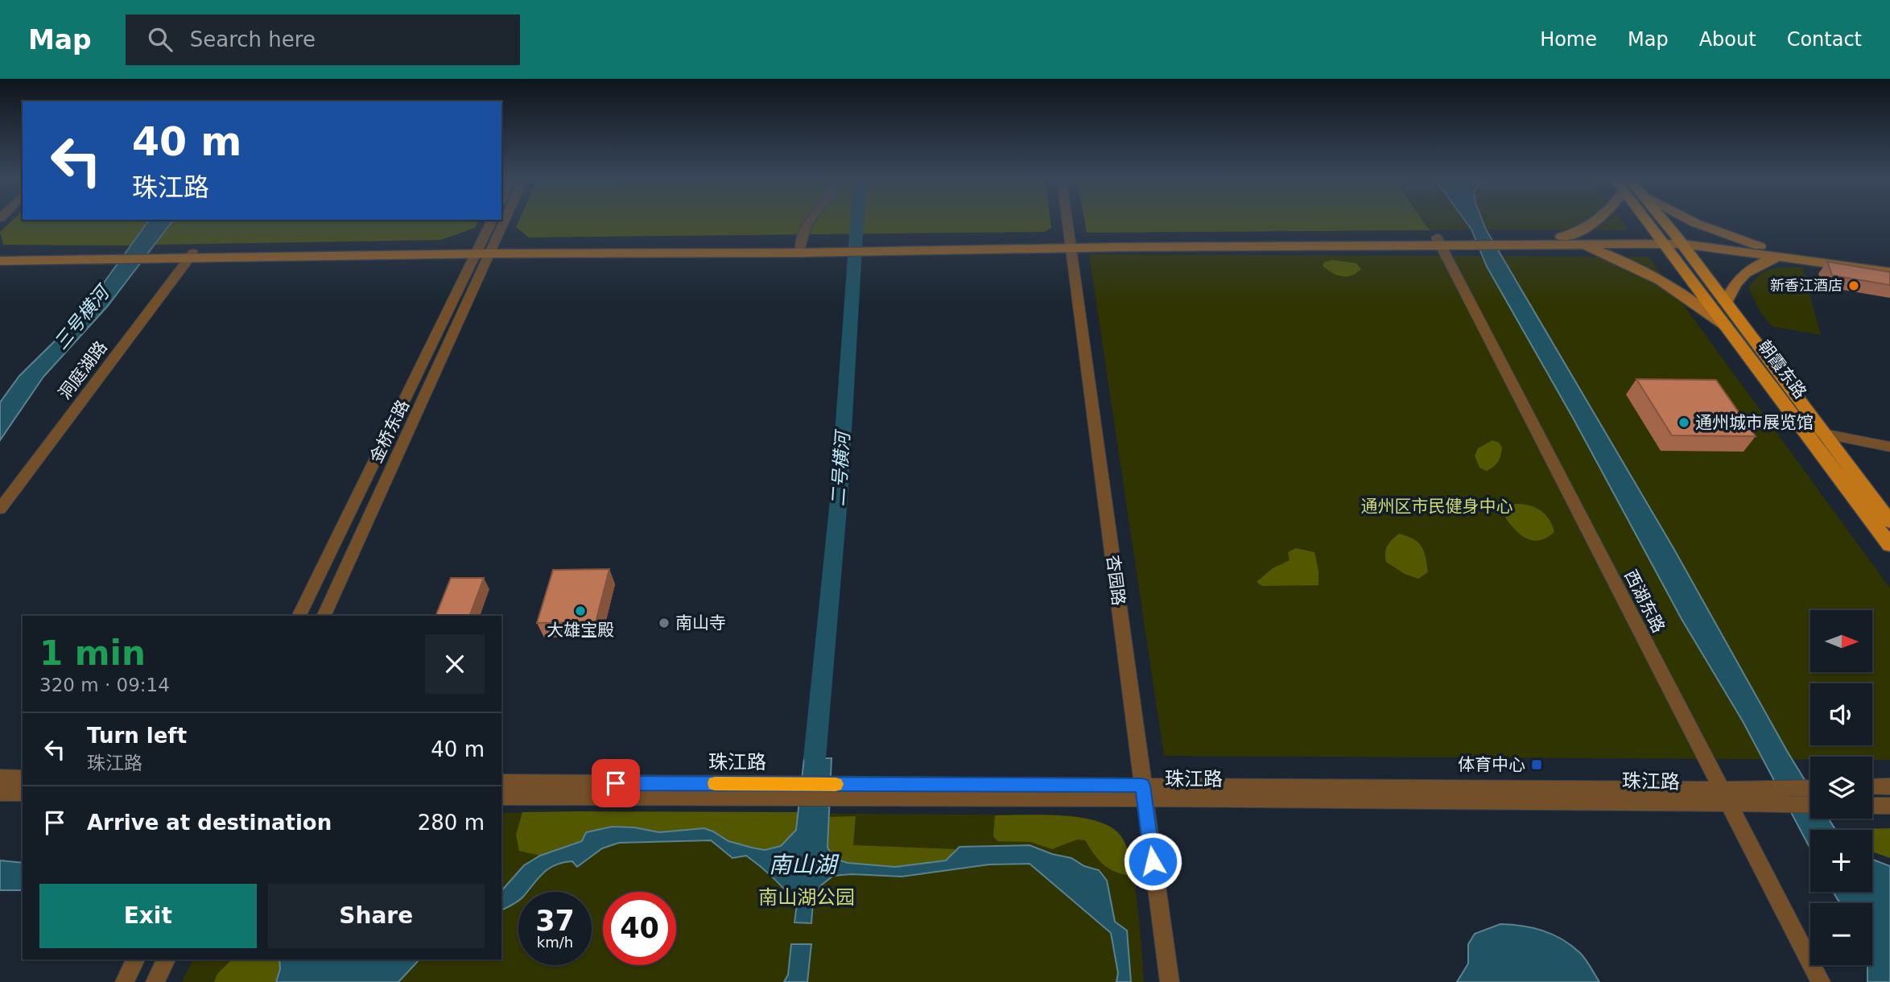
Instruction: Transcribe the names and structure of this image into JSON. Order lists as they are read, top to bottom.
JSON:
{
  "streets": {
    "main road": ["朝霞东路"],
    "street": [
      "洞庭湖路",
      "金桥东路",
      "杏园路",
      "西湖东路",
      "珠江路"
    ]
  },
  "crossings": [
    ["杏园路", "珠江路"],
    ["西湖东路", "珠江路"]
  ],
  "water": ["三号横河", "二号横河", "南山湖"],
  "parks": ["通州区市民健身中心", "南山湖公园"],
  "places": {
    "other": [
      "新香江酒店",
      "通州城市展览馆",
      "大雄宝殿",
      "南山寺"
    ],
    "transit": ["体育中心"]
  },
  "north": "right",
  "page": {
    "header": "Map",
    "search": "Search here",
    "nav": [
      "Home",
      "Map",
      "About",
      "Contact"
    ],
    "turn": ["40 m", "珠江路"],
    "map_buttons": ["+", "−"],
    "heading": ["1 min", "320 m · 09:14"],
    "list": [
      {
        "name": "Turn left",
        "note": "珠江路",
        "value": "40 m"
      },
      {
        "name": "Arrive at destination",
        "value": "280 m"
      }
    ],
    "buttons": ["Exit", "Share"],
    "speed": "37 km/h",
    "limit": "40"
  }
}
